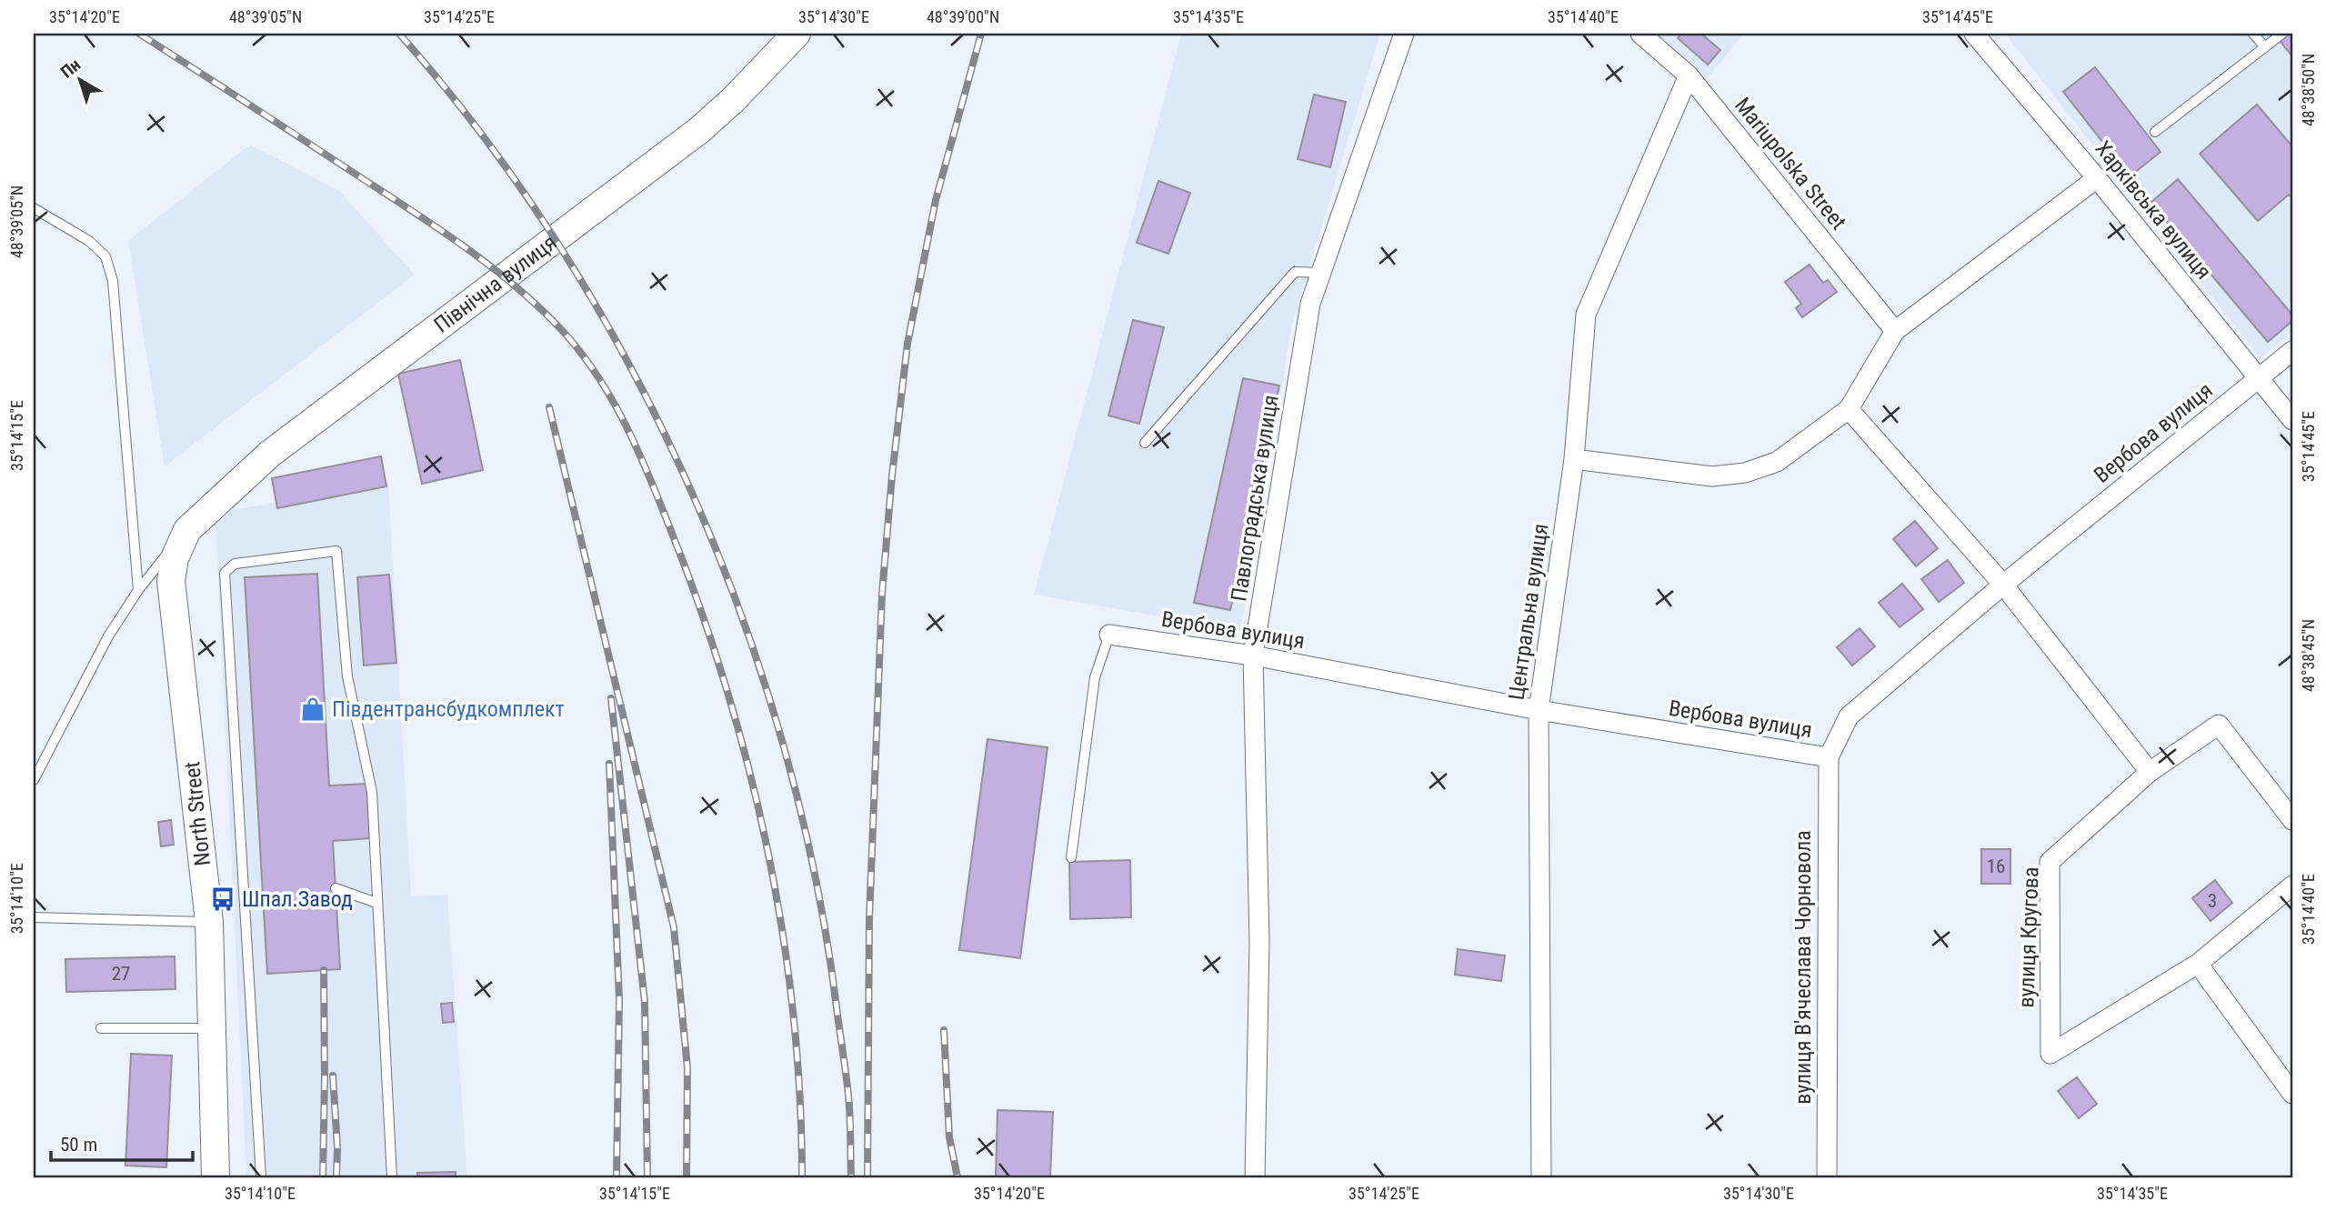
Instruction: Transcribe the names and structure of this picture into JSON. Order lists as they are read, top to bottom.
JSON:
{
  "streets": {
    "street": [
      "Mariupolska Street",
      "Харківська вулиця",
      "Північна вулиця",
      "Вербова вулиця",
      "Павлоградська вулиця",
      "Центральна вулиця",
      "North Street",
      "вулиця Кругова",
      "вулиця В'ячеслава Чорновола"
    ]
  },
  "crossings": [
    ["Mariupolska Street", "Центральна вулиця"],
    ["Харківська вулиця", "Вербова вулиця"],
    ["Північна вулиця", "North Street"],
    ["Вербова вулиця", "Павлоградська вулиця"],
    ["Вербова вулиця", "Центральна вулиця"],
    ["Вербова вулиця", "вулиця В'ячеслава Чорновола"]
  ],
  "places": {
    "shop": ["Південтрансбудкомплект"],
    "bus stop": ["Шпал.Завод"]
  },
  "house_numbers": ["16", "3", "27"],
  "scale_bar": "50 m",
  "north": "top left",
  "coordinates": [
    "35°14'20\"E",
    "48°39'05\"N",
    "35°14'25\"E",
    "35°14'30\"E",
    "48°39'00\"N",
    "35°14'35\"E",
    "35°14'40\"E",
    "35°14'45\"E",
    "48°38'50\"N",
    "35°14'15\"E",
    "48°38'45\"N",
    "35°14'10\"E"
  ]
}
